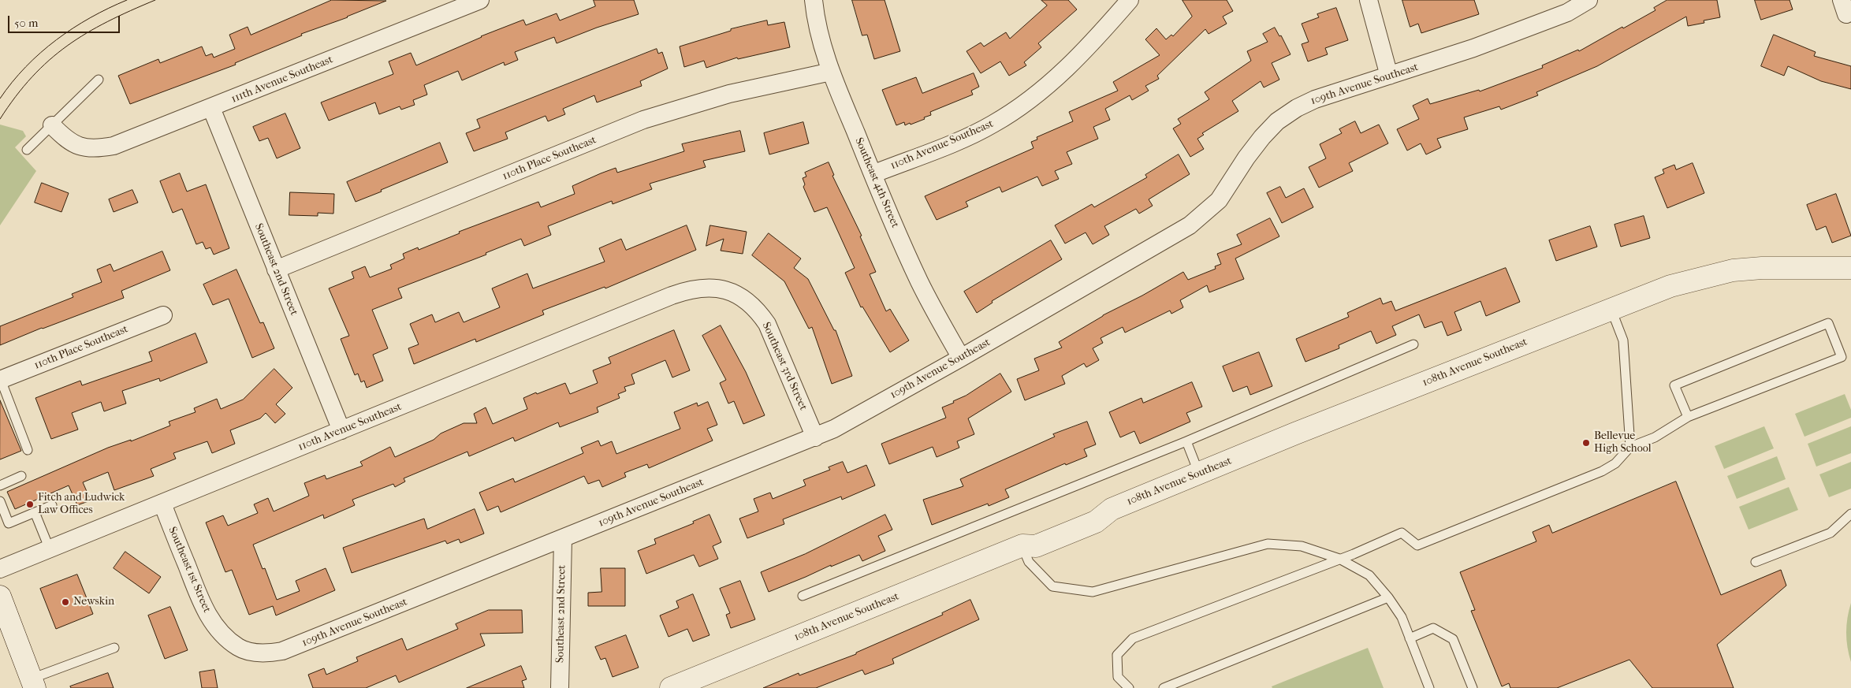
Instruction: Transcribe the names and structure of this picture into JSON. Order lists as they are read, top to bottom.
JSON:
{
  "streets": {
    "street": [
      "111th Avenue Southeast",
      "109th Avenue Southeast",
      "110th Avenue Southeast",
      "110th Place Southeast",
      "Southeast 4th Street",
      "Southeast 2nd Street",
      "108th Avenue Southeast",
      "Southeast 3rd Street",
      "Southeast 1st Street"
    ]
  },
  "crossings": [
    ["111th Avenue Southeast", "Southeast 2nd Street"],
    ["109th Avenue Southeast", "Southeast 4th Street"],
    ["109th Avenue Southeast", "Southeast 2nd Street"],
    ["109th Avenue Southeast", "Southeast 3rd Street"],
    ["109th Avenue Southeast", "Southeast 1st Street"],
    ["110th Avenue Southeast", "Southeast 4th Street"],
    ["110th Avenue Southeast", "Southeast 2nd Street"],
    ["110th Avenue Southeast", "Southeast 3rd Street"],
    ["110th Avenue Southeast", "Southeast 1st Street"],
    ["110th Place Southeast", "Southeast 4th Street"],
    ["110th Place Southeast", "Southeast 2nd Street"]
  ],
  "places": ["Bellevue High School", "Fitch and Ludwick Law Offices", "Newskin"],
  "scale_bar": "50 m"
}
